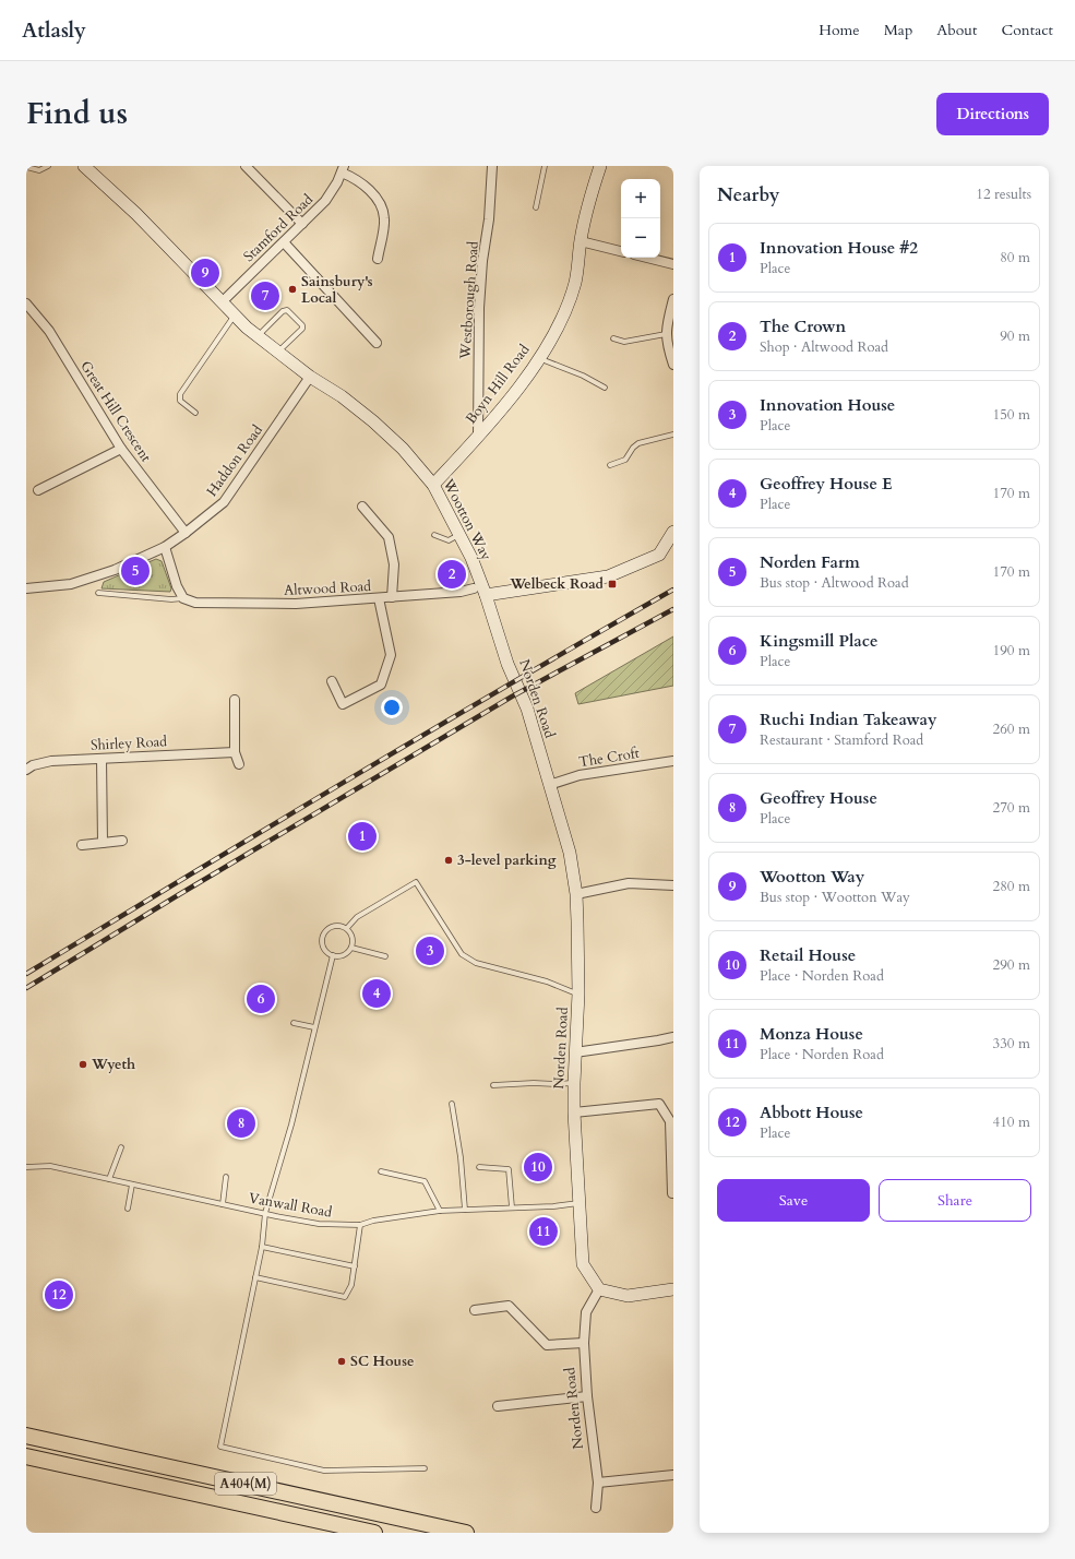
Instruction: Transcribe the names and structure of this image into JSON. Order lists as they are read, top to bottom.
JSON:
{
  "streets": {
    "highway": ["A404(M)"],
    "street": [
      "Stamford Road",
      "Westborough Road",
      "Boyn Hill Road",
      "Great Hill Crescent",
      "Haddon Road",
      "Wootton Way",
      "Altwood Road",
      "Norden Road",
      "Shirley Road",
      "The Croft"
    ],
    "lane": ["Vanwall Road"]
  },
  "crossings": [
    ["Stamford Road", "Wootton Way"],
    ["Westborough Road", "Boyn Hill Road"],
    ["Boyn Hill Road", "Wootton Way"],
    ["Great Hill Crescent", "Haddon Road"],
    ["Haddon Road", "Wootton Way"],
    ["Wootton Way", "Norden Road"],
    ["Norden Road", "The Croft"],
    ["Norden Road", "Vanwall Road"]
  ],
  "places": {
    "other": [
      "Sainsbury's Local",
      "3-level parking",
      "Wyeth",
      "SC House"
    ],
    "transit": ["Welbeck Road"]
  },
  "page": {
    "header": "Atlasly",
    "nav": [
      "Home",
      "Map",
      "About",
      "Contact"
    ],
    "title": "Find us",
    "buttons": [
      "Directions",
      ["Save", "Share"]
    ],
    "heading": ["Nearby", "12 results"],
    "map_buttons": ["+", "−"],
    "list": [
      {
        "mark": "1",
        "name": "Innovation House #2",
        "note": "Place",
        "value": "80 m"
      },
      {
        "mark": "2",
        "name": "The Crown",
        "note": "Shop · Altwood Road",
        "value": "90 m"
      },
      {
        "mark": "3",
        "name": "Innovation House",
        "note": "Place",
        "value": "150 m"
      },
      {
        "mark": "4",
        "name": "Geoffrey House E",
        "note": "Place",
        "value": "170 m"
      },
      {
        "mark": "5",
        "name": "Norden Farm",
        "note": "Bus stop · Altwood Road",
        "value": "170 m"
      },
      {
        "mark": "6",
        "name": "Kingsmill Place",
        "note": "Place",
        "value": "190 m"
      },
      {
        "mark": "7",
        "name": "Ruchi Indian Takeaway",
        "note": "Restaurant · Stamford Road",
        "value": "260 m"
      },
      {
        "mark": "8",
        "name": "Geoffrey House",
        "note": "Place",
        "value": "270 m"
      },
      {
        "mark": "9",
        "name": "Wootton Way",
        "note": "Bus stop · Wootton Way",
        "value": "280 m"
      },
      {
        "mark": "10",
        "name": "Retail House",
        "note": "Place · Norden Road",
        "value": "290 m"
      },
      {
        "mark": "11",
        "name": "Monza House",
        "note": "Place · Norden Road",
        "value": "330 m"
      },
      {
        "mark": "12",
        "name": "Abbott House",
        "note": "Place",
        "value": "410 m"
      }
    ],
    "pins": [
      "9",
      "7",
      "5",
      "2",
      "1",
      "3",
      "4",
      "6",
      "8",
      "10",
      "11",
      "12"
    ]
  }
}
